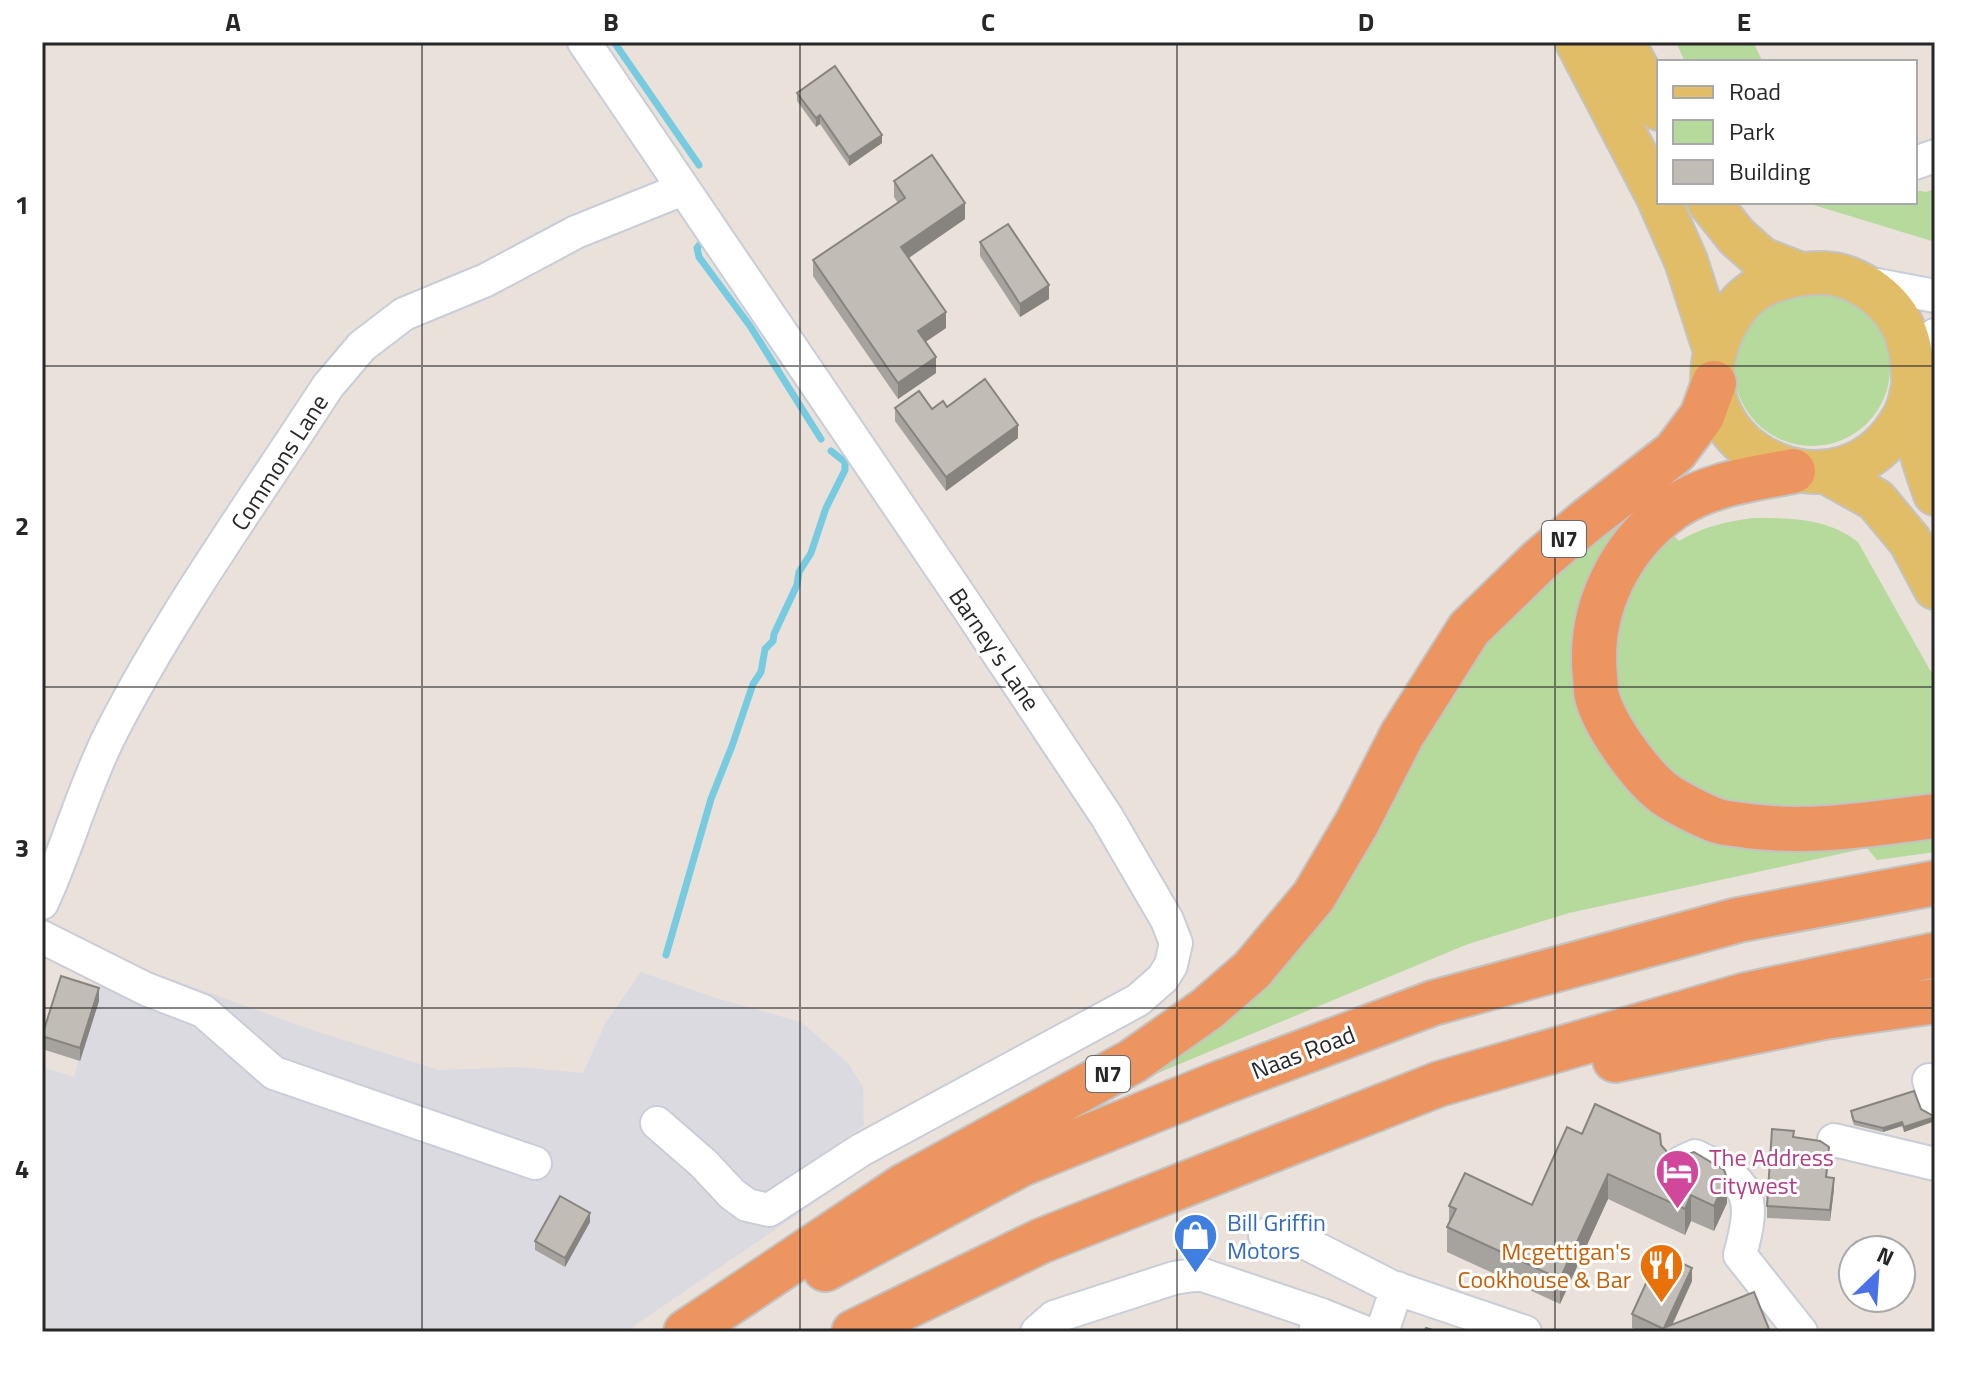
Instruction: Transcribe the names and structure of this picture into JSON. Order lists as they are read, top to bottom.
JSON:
{
  "streets": {
    "highway": ["N7", "Naas Road"],
    "street": ["Commons Lane", "Barney's Lane"]
  },
  "crossings": [
    ["Commons Lane", "Barney's Lane"]
  ],
  "places": {
    "hotel": ["The Address Citywest"],
    "shop": ["Bill Griffin Motors"],
    "restaurant": ["Mcgettigan's Cookhouse & Bar"]
  },
  "legend": ["Road", "Park", "Building"],
  "north": "top right",
  "grid": {
    "columns": [
      "A",
      "B",
      "C",
      "D",
      "E"
    ],
    "rows": [
      "1",
      "2",
      "3",
      "4"
    ]
  }
}
